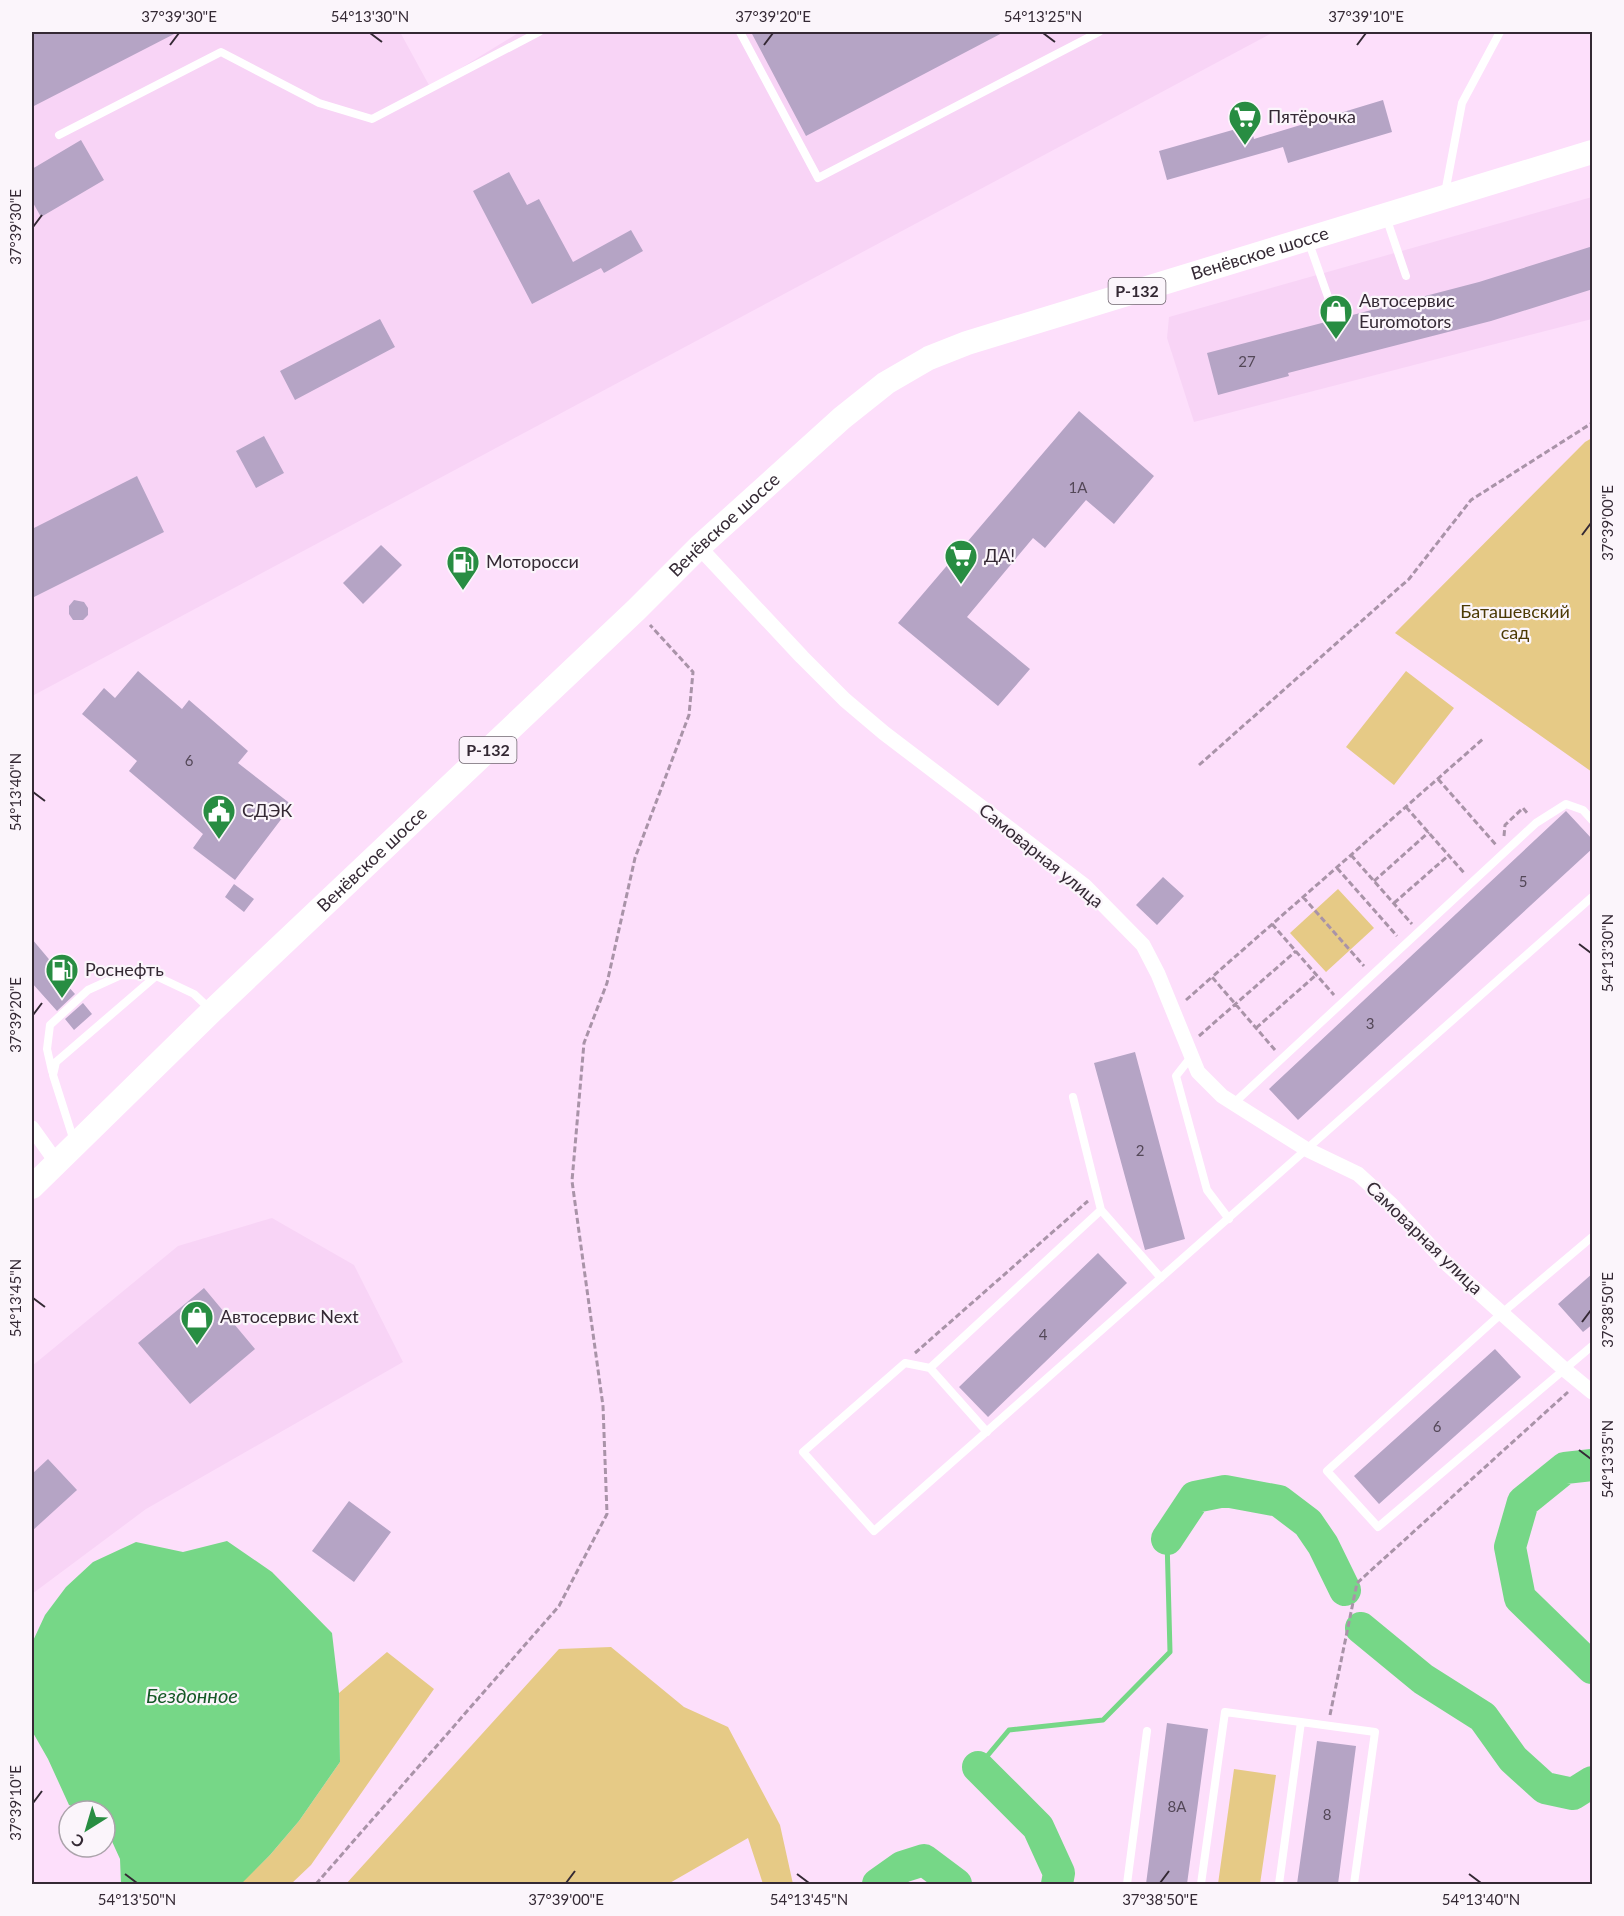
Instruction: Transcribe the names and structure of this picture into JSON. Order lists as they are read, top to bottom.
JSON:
{
  "streets": {
    "main road": ["Венёвское шоссе", "Р-132"],
    "street": ["Самоварная улица"]
  },
  "crossings": [
    ["Венёвское шоссе", "Самоварная улица"]
  ],
  "water": ["Бездонное"],
  "parks": ["Баташевский сад"],
  "places": {
    "supermarket": ["Пятёрочка", "ДА!"],
    "shop": ["Автосервис Euromotors", "Автосервис Next"],
    "fuel station": ["Моторосси", "Роснефть"],
    "public building": ["СДЭК"]
  },
  "house_numbers": [
    "27",
    "1А",
    "6",
    "5",
    "3",
    "2",
    "4",
    "6",
    "8А",
    "8"
  ],
  "north": "bottom left",
  "coordinates": [
    "37°39'30\"E",
    "54°13'30\"N",
    "37°39'20\"E",
    "54°13'25\"N",
    "37°39'10\"E",
    "37°39'00\"E",
    "54°13'40\"N",
    "54°13'45\"N",
    "37°38'50\"E",
    "54°13'35\"N",
    "54°13'50\"N"
  ]
}
